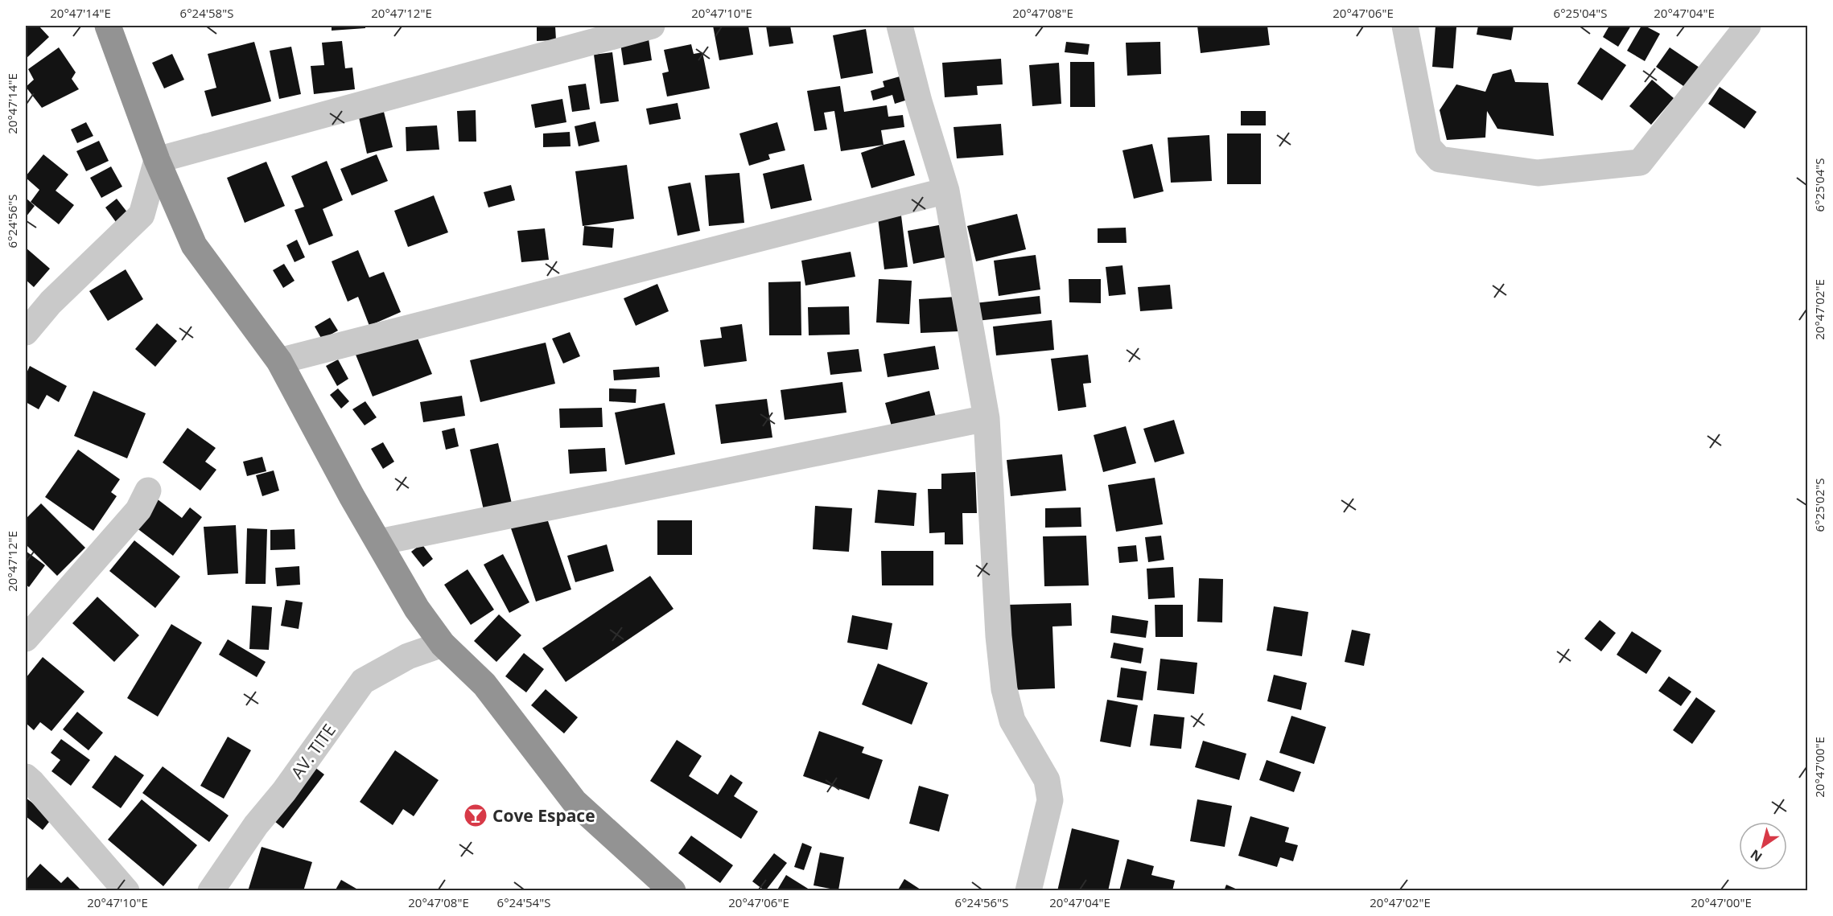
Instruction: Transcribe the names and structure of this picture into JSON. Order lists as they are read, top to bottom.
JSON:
{
  "streets": {
    "street": ["AV. TITE"]
  },
  "places": {
    "bar": ["Cove Espace"]
  },
  "north": "bottom left",
  "coordinates": [
    "20°47'14\"E",
    "6°24'58\"S",
    "20°47'12\"E",
    "20°47'10\"E",
    "20°47'08\"E",
    "20°47'06\"E",
    "6°25'04\"S",
    "20°47'04\"E",
    "6°24'56\"S",
    "20°47'02\"E",
    "6°25'02\"S",
    "20°47'00\"E",
    "6°24'54\"S"
  ]
}
